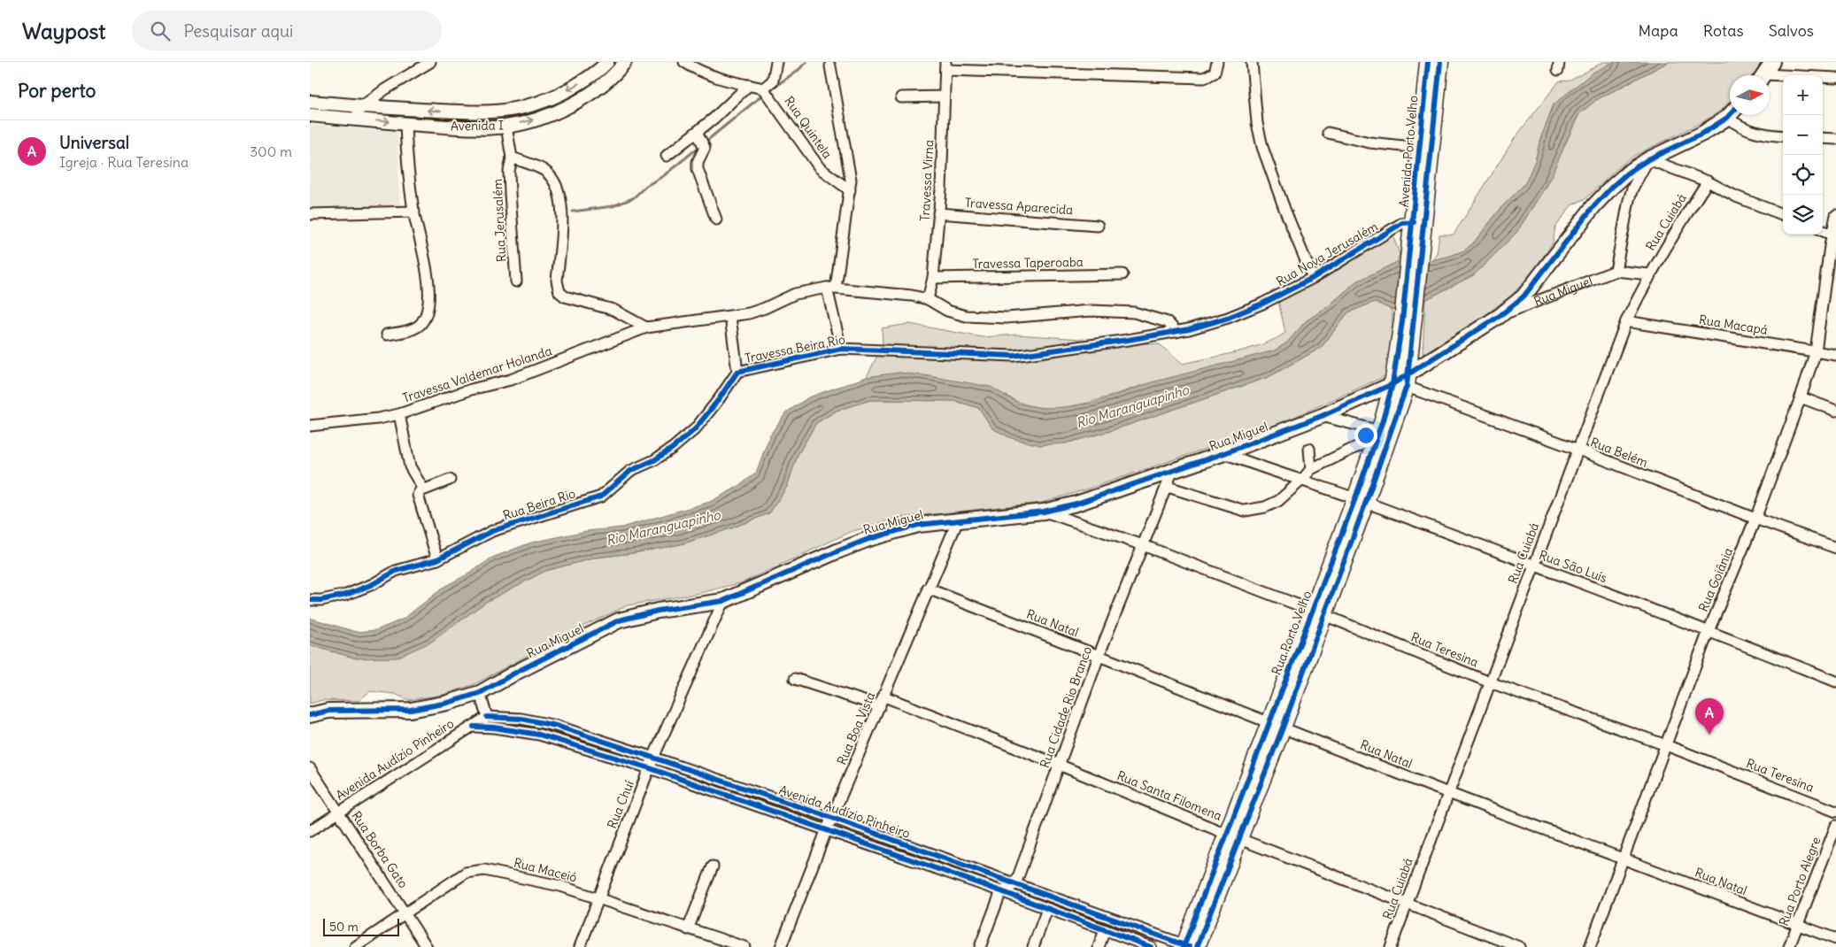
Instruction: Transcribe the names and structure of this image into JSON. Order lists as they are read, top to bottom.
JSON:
{
  "streets": {
    "main road": ["Avenida Porto Velho", "Rua Miguel", "Rua Porto Velho"],
    "street": [
      "Avenida I",
      "Rua Quintela",
      "Travessa Virna",
      "Travessa Aparecida",
      "Rua Jerusalém",
      "Rua Cuiabá",
      "Rua Nova Jerusalém",
      "Travessa Taperoaba",
      "Rua Macapá",
      "Travessa Beira Rio",
      "Travessa Valdemar Holanda",
      "Rua Belém",
      "Rua Beira Rio",
      "Rua São Luís",
      "Rua Goiânia",
      "Rua Natal",
      "Rua Teresina",
      "Rua Cidade Rio Branco",
      "Rua Boa Vista",
      "Avenida Audízio Pinheiro",
      "Rua Santa Filomena",
      "Rua Chuí",
      "Rua Borba Gato",
      "Rua Maceió",
      "Rua Porto Alegre"
    ]
  },
  "crossings": [
    ["Rua Quintela", "Travessa Beira Rio"],
    ["Avenida Porto Velho", "Rua Nova Jerusalém"],
    ["Avenida Porto Velho", "Rua Porto Velho"],
    ["Travessa Virna", "Travessa Aparecida"],
    ["Travessa Virna", "Travessa Taperoaba"],
    ["Rua Cuiabá", "Rua Miguel"],
    ["Rua Cuiabá", "Rua Macapá"],
    ["Rua Cuiabá", "Rua Belém"],
    ["Rua Cuiabá", "Rua São Luís"],
    ["Rua Cuiabá", "Rua Natal"],
    ["Rua Cuiabá", "Rua Teresina"],
    ["Rua Cuiabá", "Rua Santa Filomena"],
    ["Rua Nova Jerusalém", "Travessa Beira Rio"],
    ["Rua Miguel", "Rua Belém"],
    ["Rua Miguel", "Rua São Luís"],
    ["Rua Miguel", "Rua Porto Velho"],
    ["Rua Miguel", "Rua Teresina"],
    ["Rua Miguel", "Rua Cidade Rio Branco"],
    ["Rua Miguel", "Rua Boa Vista"],
    ["Rua Miguel", "Rua Chuí"],
    ["Rua Macapá", "Rua Goiânia"],
    ["Travessa Beira Rio", "Rua Beira Rio"],
    ["Rua Belém", "Rua Goiânia"],
    ["Rua Belém", "Rua Porto Velho"],
    ["Rua São Luís", "Rua Goiânia"],
    ["Rua São Luís", "Rua Porto Velho"],
    ["Rua Goiânia", "Rua Natal"],
    ["Rua Goiânia", "Rua Teresina"],
    ["Rua Natal", "Rua Porto Velho"],
    ["Rua Natal", "Rua Cidade Rio Branco"],
    ["Rua Natal", "Rua Boa Vista"],
    ["Rua Natal", "Rua Porto Alegre"],
    ["Rua Porto Velho", "Rua Teresina"],
    ["Rua Porto Velho", "Avenida Audízio Pinheiro"],
    ["Rua Porto Velho", "Rua Santa Filomena"],
    ["Rua Teresina", "Rua Cidade Rio Branco"],
    ["Rua Cidade Rio Branco", "Avenida Audízio Pinheiro"],
    ["Rua Cidade Rio Branco", "Rua Santa Filomena"],
    ["Rua Boa Vista", "Avenida Audízio Pinheiro"],
    ["Rua Boa Vista", "Rua Santa Filomena"],
    ["Avenida Audízio Pinheiro", "Rua Chuí"],
    ["Avenida Audízio Pinheiro", "Rua Borba Gato"],
    ["Rua Chuí", "Rua Maceió"],
    ["Rua Borba Gato", "Rua Maceió"]
  ],
  "water": ["Rio Maranguapinho"],
  "scale_bar": "50 m",
  "north": "right",
  "page": {
    "header": "Waypost",
    "search": "Pesquisar aqui",
    "nav": ["Mapa", "Rotas", "Salvos"],
    "heading": "Por perto",
    "map_buttons": ["+", "−"],
    "list": [
      {
        "mark": "A",
        "name": "Universal",
        "note": "Igreja · Rua Teresina",
        "value": "300 m"
      }
    ],
    "pins": "A",
    "scale": "50 m"
  }
}
